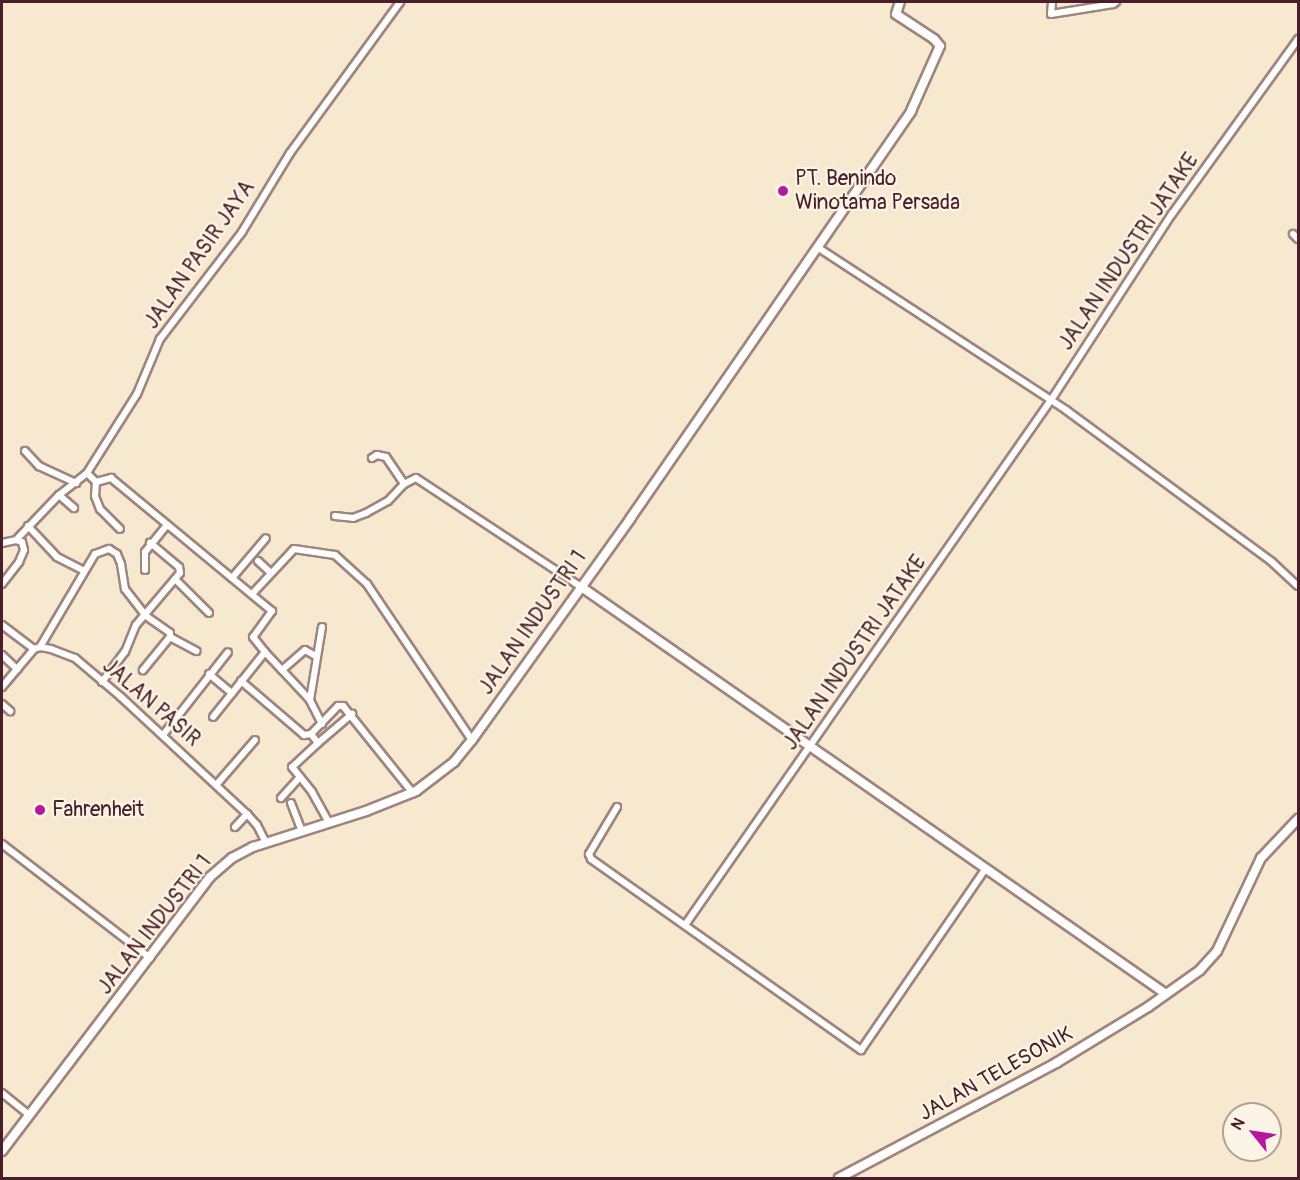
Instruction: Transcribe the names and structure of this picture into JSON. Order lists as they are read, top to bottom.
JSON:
{
  "streets": {
    "street": [
      "JALAN INDUSTRI JATAKE",
      "JALAN PASIR JAYA",
      "JALAN INDUSTRI 1",
      "JALAN PASIR",
      "JALAN TELESONIK"
    ]
  },
  "crossings": [
    ["JALAN INDUSTRI 1", "JALAN PASIR"]
  ],
  "places": ["PT. Benindo Winotama Persada", "Fahrenheit"],
  "north": "top left"
}
